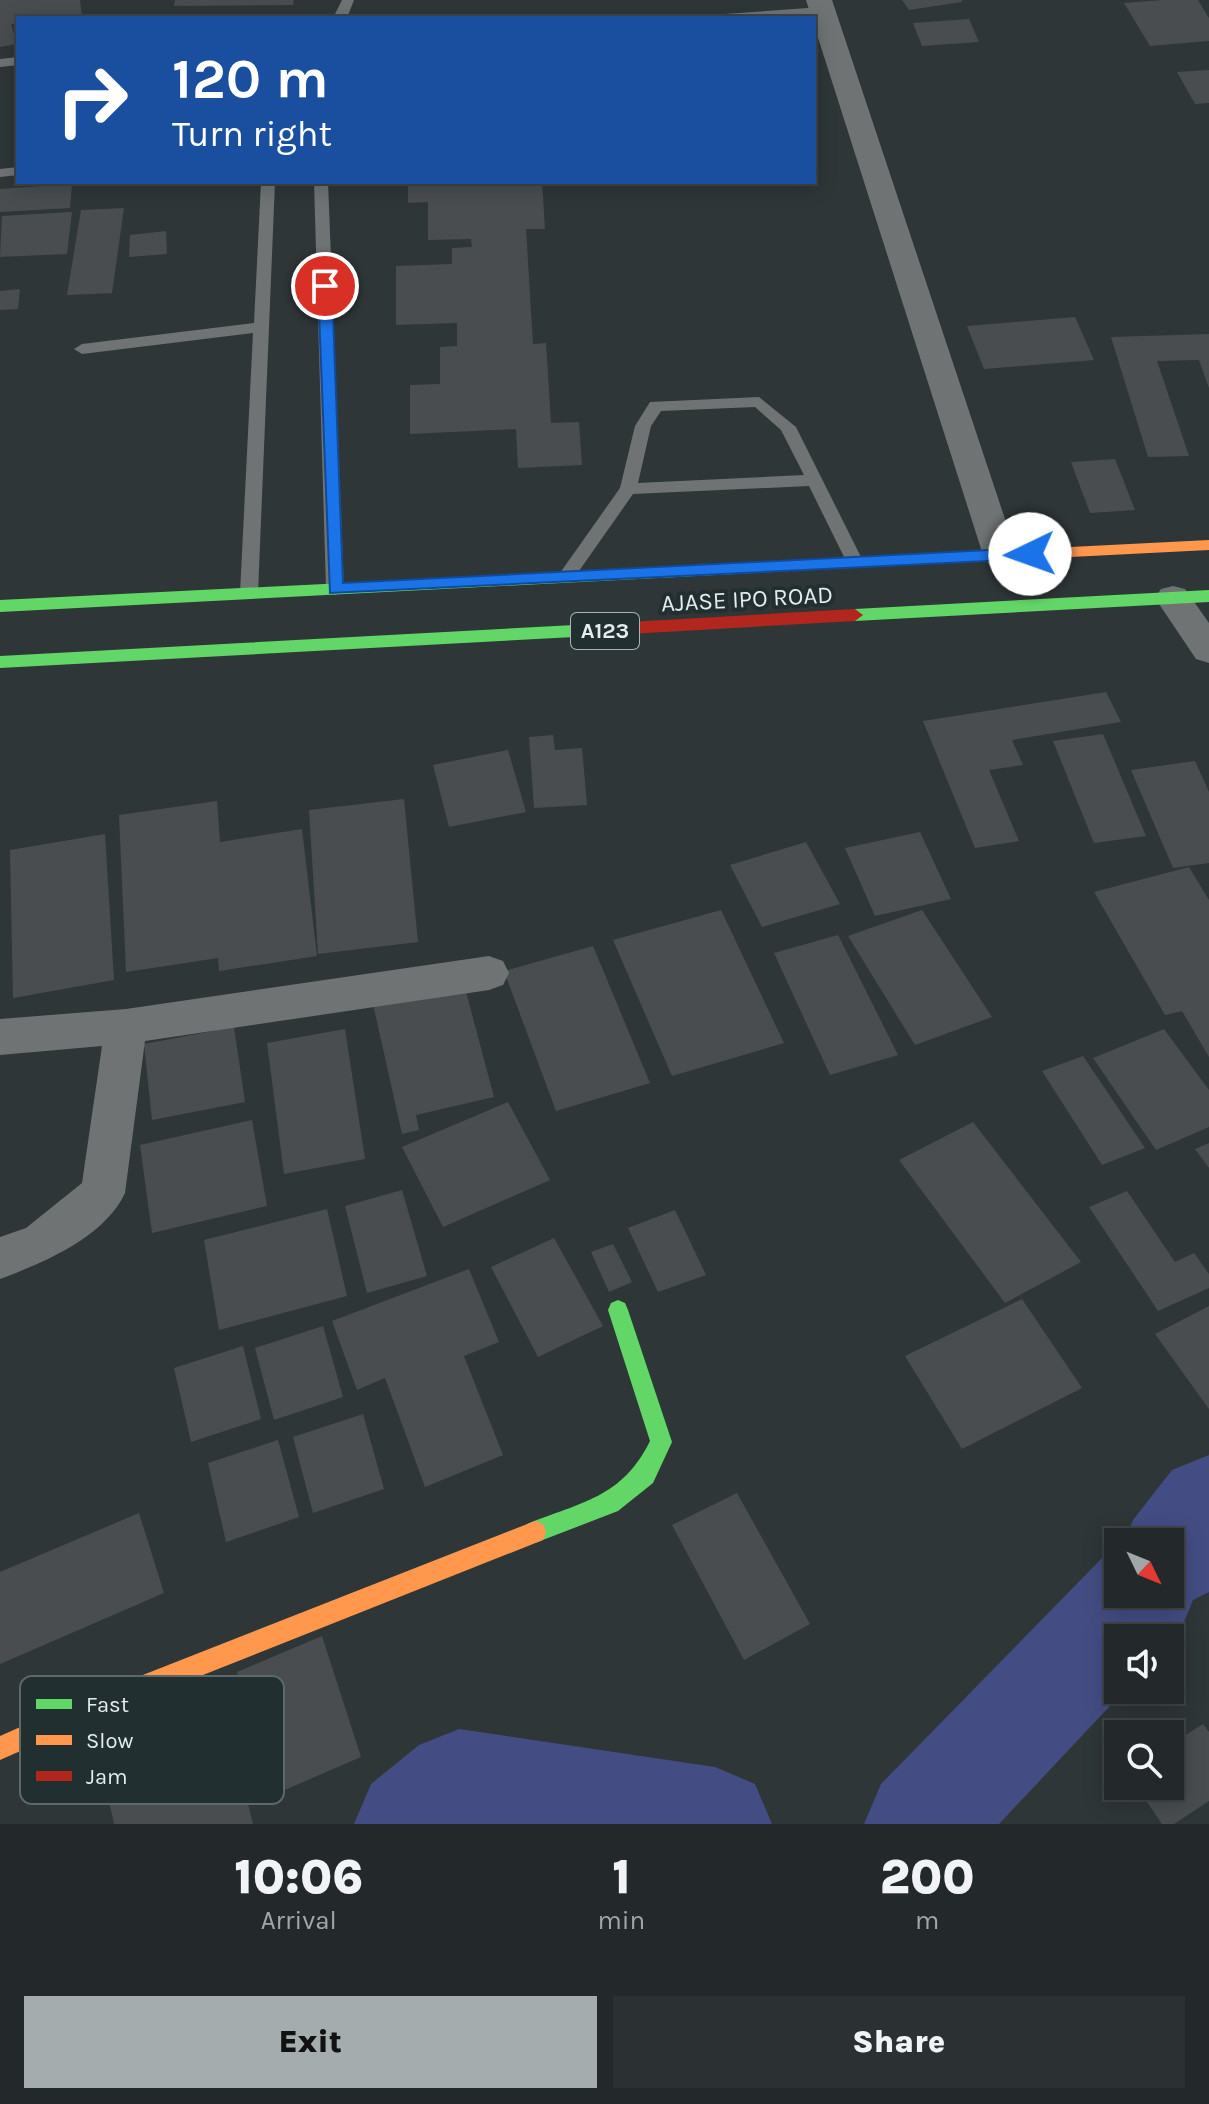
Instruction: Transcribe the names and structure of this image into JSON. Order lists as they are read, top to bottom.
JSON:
{
  "streets": {
    "main road": ["AJASE IPO ROAD", "A123"]
  },
  "legend": ["Fast", "Slow", "Jam"],
  "north": "bottom right",
  "page": {
    "turn": ["120 m", "Turn right"],
    "eta": [
      "10:06",
      "Arrival",
      "1",
      "min",
      "200",
      "m"
    ],
    "buttons": ["Exit", "Share"]
  }
}
